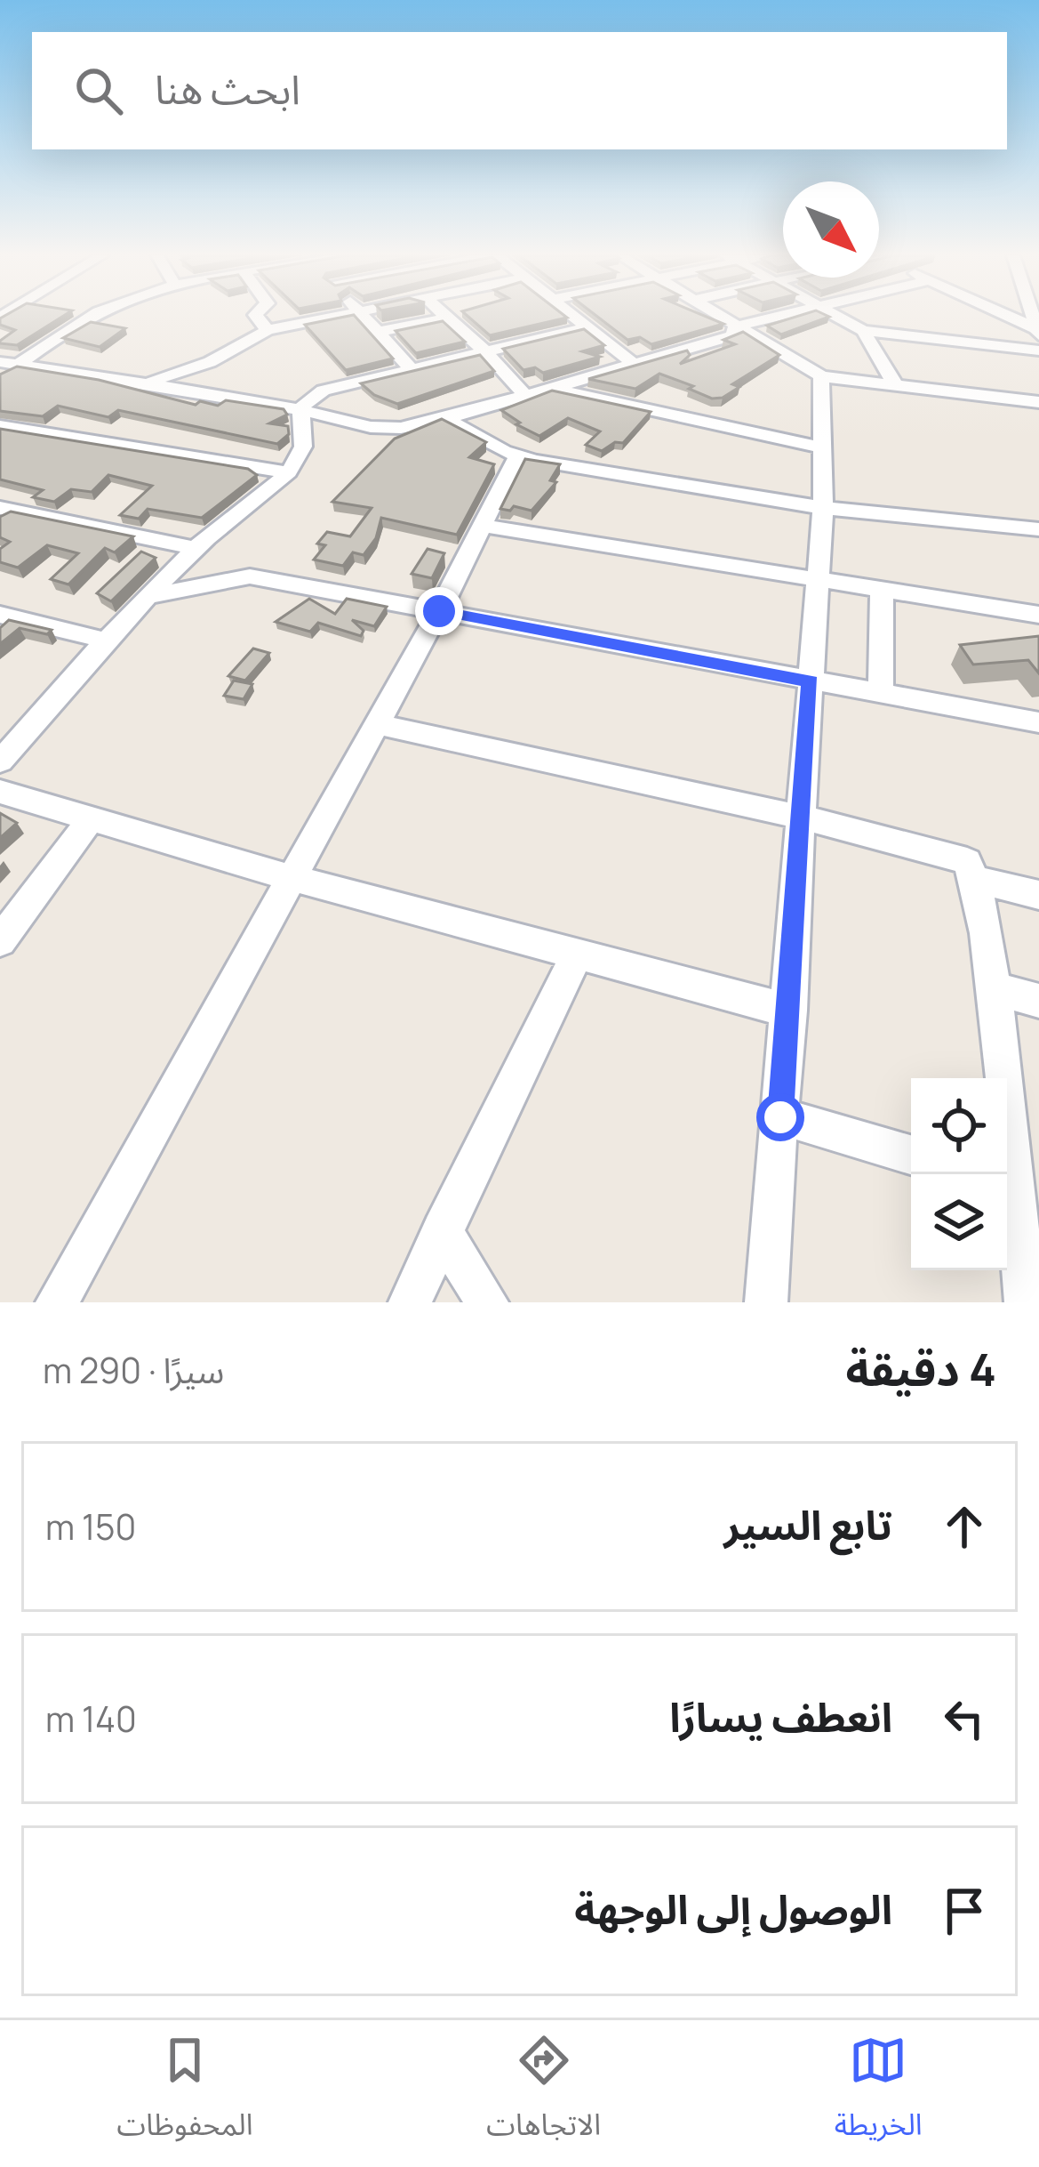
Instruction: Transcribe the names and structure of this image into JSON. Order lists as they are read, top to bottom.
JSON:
{
  "north": "bottom right",
  "page": {
    "search": "ابحث هنا",
    "heading": ["4 دقيقة", "سيرًا · 290 m"],
    "list": [
      ["تابع السير", "150 m"],
      ["انعطف يسارًا", "140 m"],
      "الوصول إلى الوجهة"
    ],
    "nav": ["الخريطة", "الاتجاهات", "المحفوظات"]
  }
}
